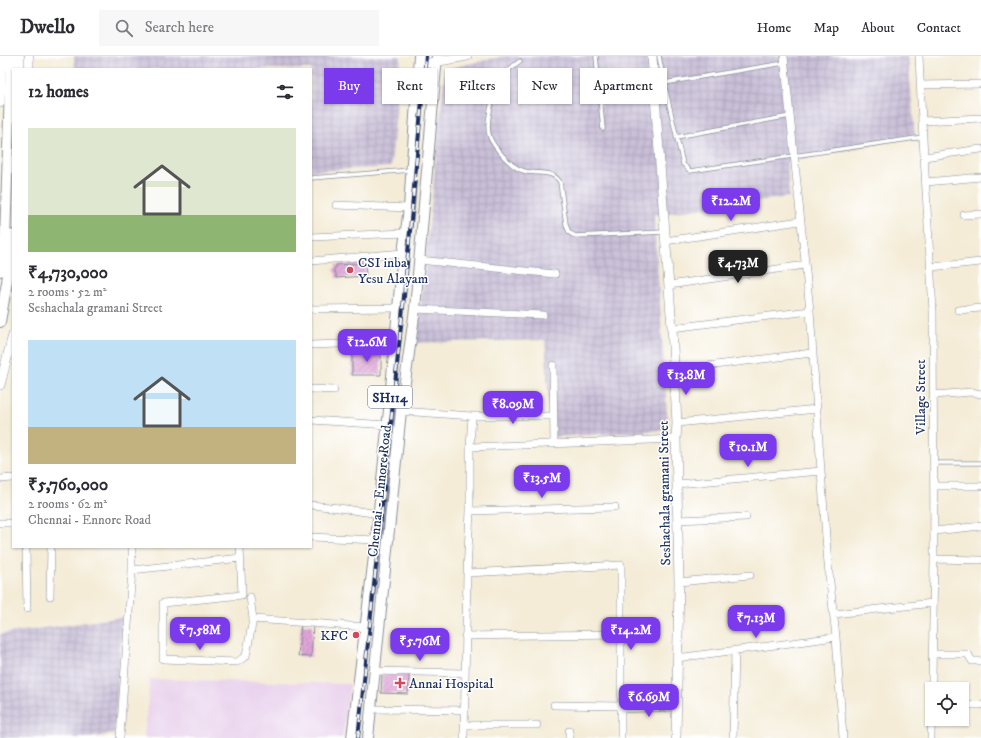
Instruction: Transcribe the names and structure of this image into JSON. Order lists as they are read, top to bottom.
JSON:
{
  "streets": {
    "main road": ["SH114", "Chennai - Ennore Road"],
    "street": ["Village Street", "Seshachala gramani Street"]
  },
  "places": {
    "other": ["CSI inba Yesu Alayam", "KFC"],
    "health": ["Annai Hospital"]
  },
  "page": {
    "header": "Dwello",
    "search": "Search here",
    "nav": [
      "Home",
      "Map",
      "About",
      "Contact"
    ],
    "chip": [
      "Buy",
      "Rent",
      "Filters",
      "New",
      "Apartment"
    ],
    "heading": "12 homes",
    "list": [
      {
        "name": "₹4,730,000",
        "note": "2 rooms · 52 m² · Seshachala gramani Street"
      },
      {
        "name": "₹5,760,000",
        "note": "2 rooms · 62 m² · Chennai - Ennore Road"
      }
    ],
    "price": [
      "₹12.2M",
      "₹4.73M",
      "₹12.6M",
      "₹13.8M",
      "₹8.09M",
      "₹10.1M",
      "₹13.5M",
      "₹7.13M",
      "₹7.58M",
      "₹14.2M",
      "₹5.76M",
      "₹6.69M"
    ]
  }
}
